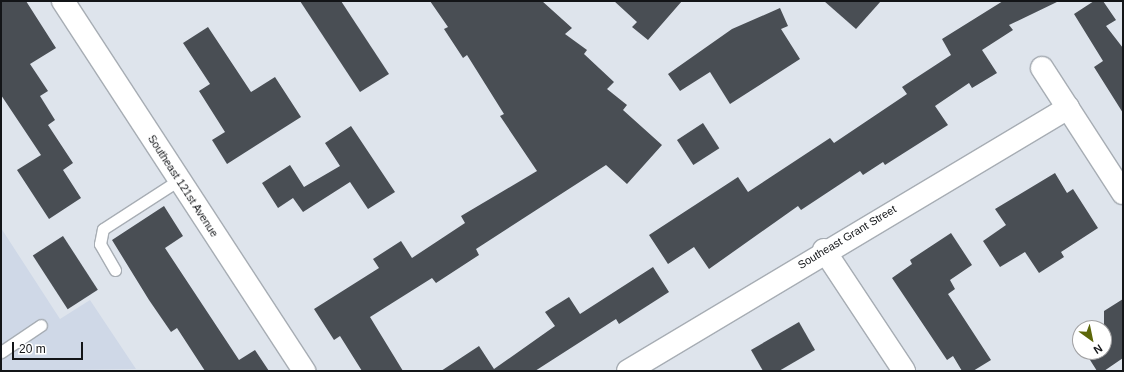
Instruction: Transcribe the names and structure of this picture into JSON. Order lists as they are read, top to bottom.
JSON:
{
  "streets": {
    "street": ["Southeast 121st Avenue", "Southeast Grant Street"]
  },
  "scale_bar": "20 m",
  "north": "bottom right"
}
